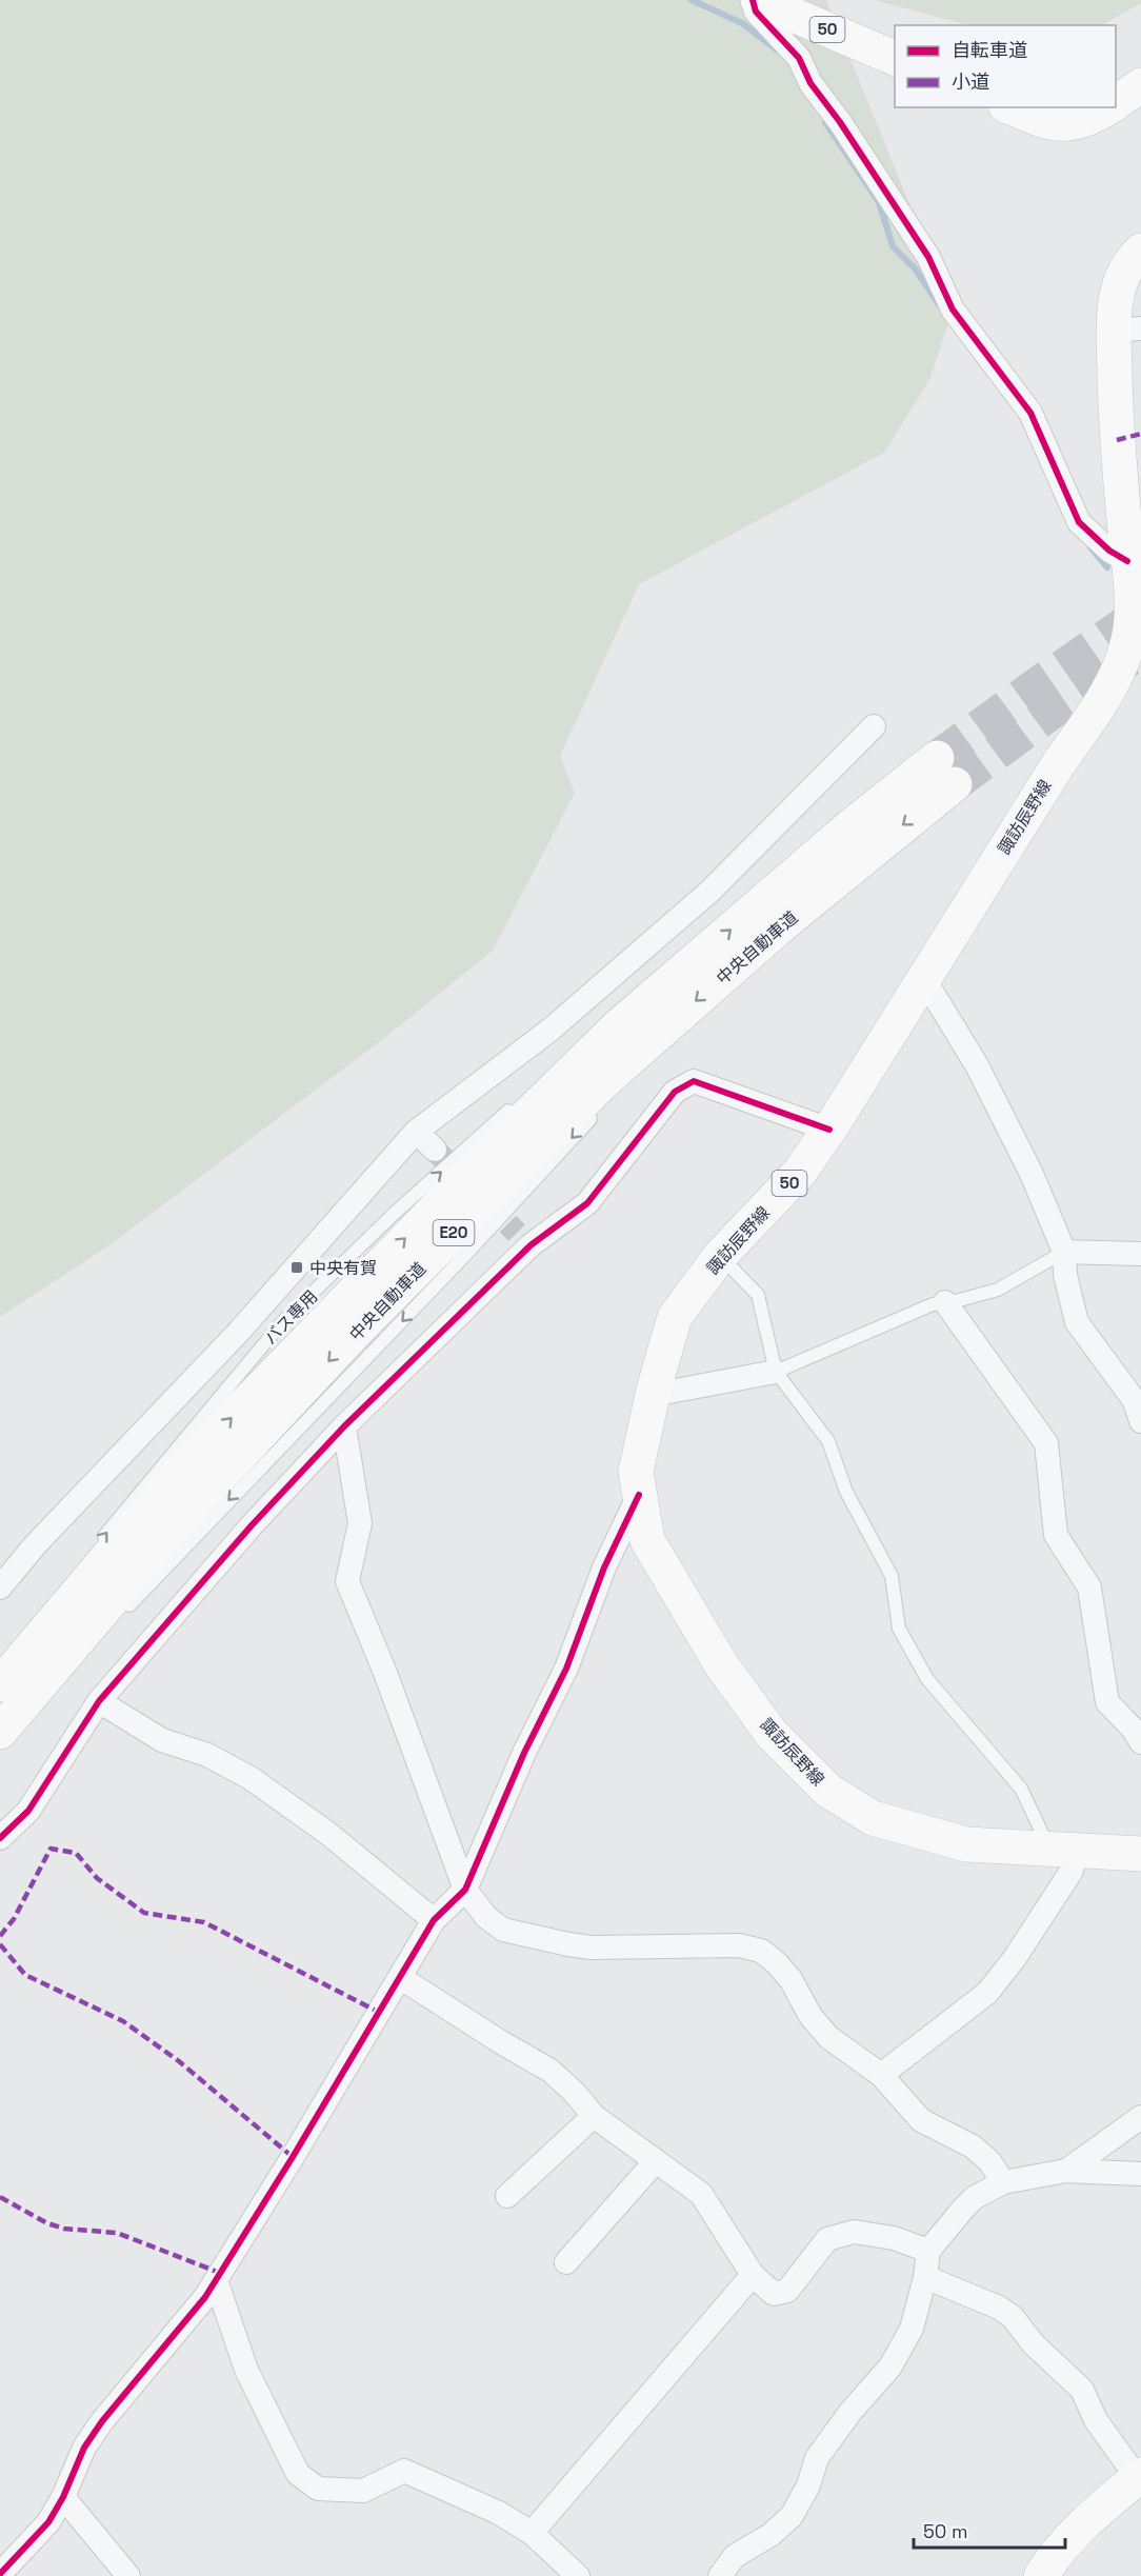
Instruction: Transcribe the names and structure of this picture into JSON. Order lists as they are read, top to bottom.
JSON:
{
  "streets": {
    "main road": [
      "50",
      "諏訪辰野線",
      "中央自動車道",
      "E20"
    ],
    "lane": ["バス専用"]
  },
  "places": {
    "transit": ["中央有賀"]
  },
  "legend": ["自転車道", "小道"],
  "scale_bar": "50 m"
}
